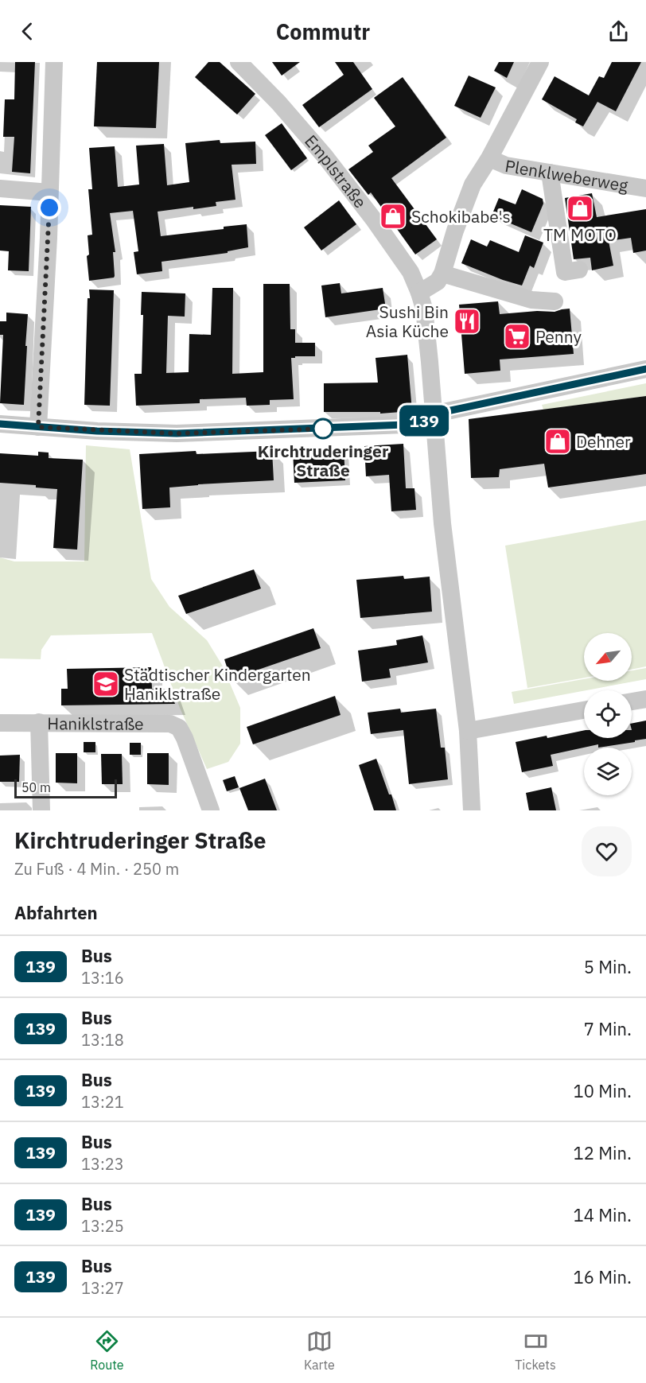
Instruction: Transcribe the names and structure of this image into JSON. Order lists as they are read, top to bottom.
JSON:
{
  "streets": {
    "street": ["Emplstraße", "Plenklweberweg", "Haniklstraße"]
  },
  "places": {
    "shop": ["TM MOTO", "Schokibabe's", "Dehner"],
    "restaurant": ["Sushi Bin Asia Küche"],
    "supermarket": ["Penny"],
    "other": ["Kirchtruderinger Straße"],
    "school or university": ["Städtischer Kindergarten Haniklstraße"]
  },
  "lines": ["bus line 139"],
  "scale_bar": "50 m",
  "north": "bottom left",
  "page": {
    "header": "Commutr",
    "on_map": "139",
    "scale": "50 m",
    "heading": [
      ["Kirchtruderinger Straße", "Zu Fuß · 4 Min. · 250 m"],
      "Abfahrten"
    ],
    "list": [
      {
        "mark": "139",
        "name": "Bus",
        "note": "13:16",
        "value": "5 Min."
      },
      {
        "mark": "139",
        "name": "Bus",
        "note": "13:18",
        "value": "7 Min."
      },
      {
        "mark": "139",
        "name": "Bus",
        "note": "13:21",
        "value": "10 Min."
      },
      {
        "mark": "139",
        "name": "Bus",
        "note": "13:23",
        "value": "12 Min."
      },
      {
        "mark": "139",
        "name": "Bus",
        "note": "13:25",
        "value": "14 Min."
      },
      {
        "mark": "139",
        "name": "Bus",
        "note": "13:27",
        "value": "16 Min."
      }
    ],
    "tabs": ["Route", "Karte", "Tickets"]
  }
}
